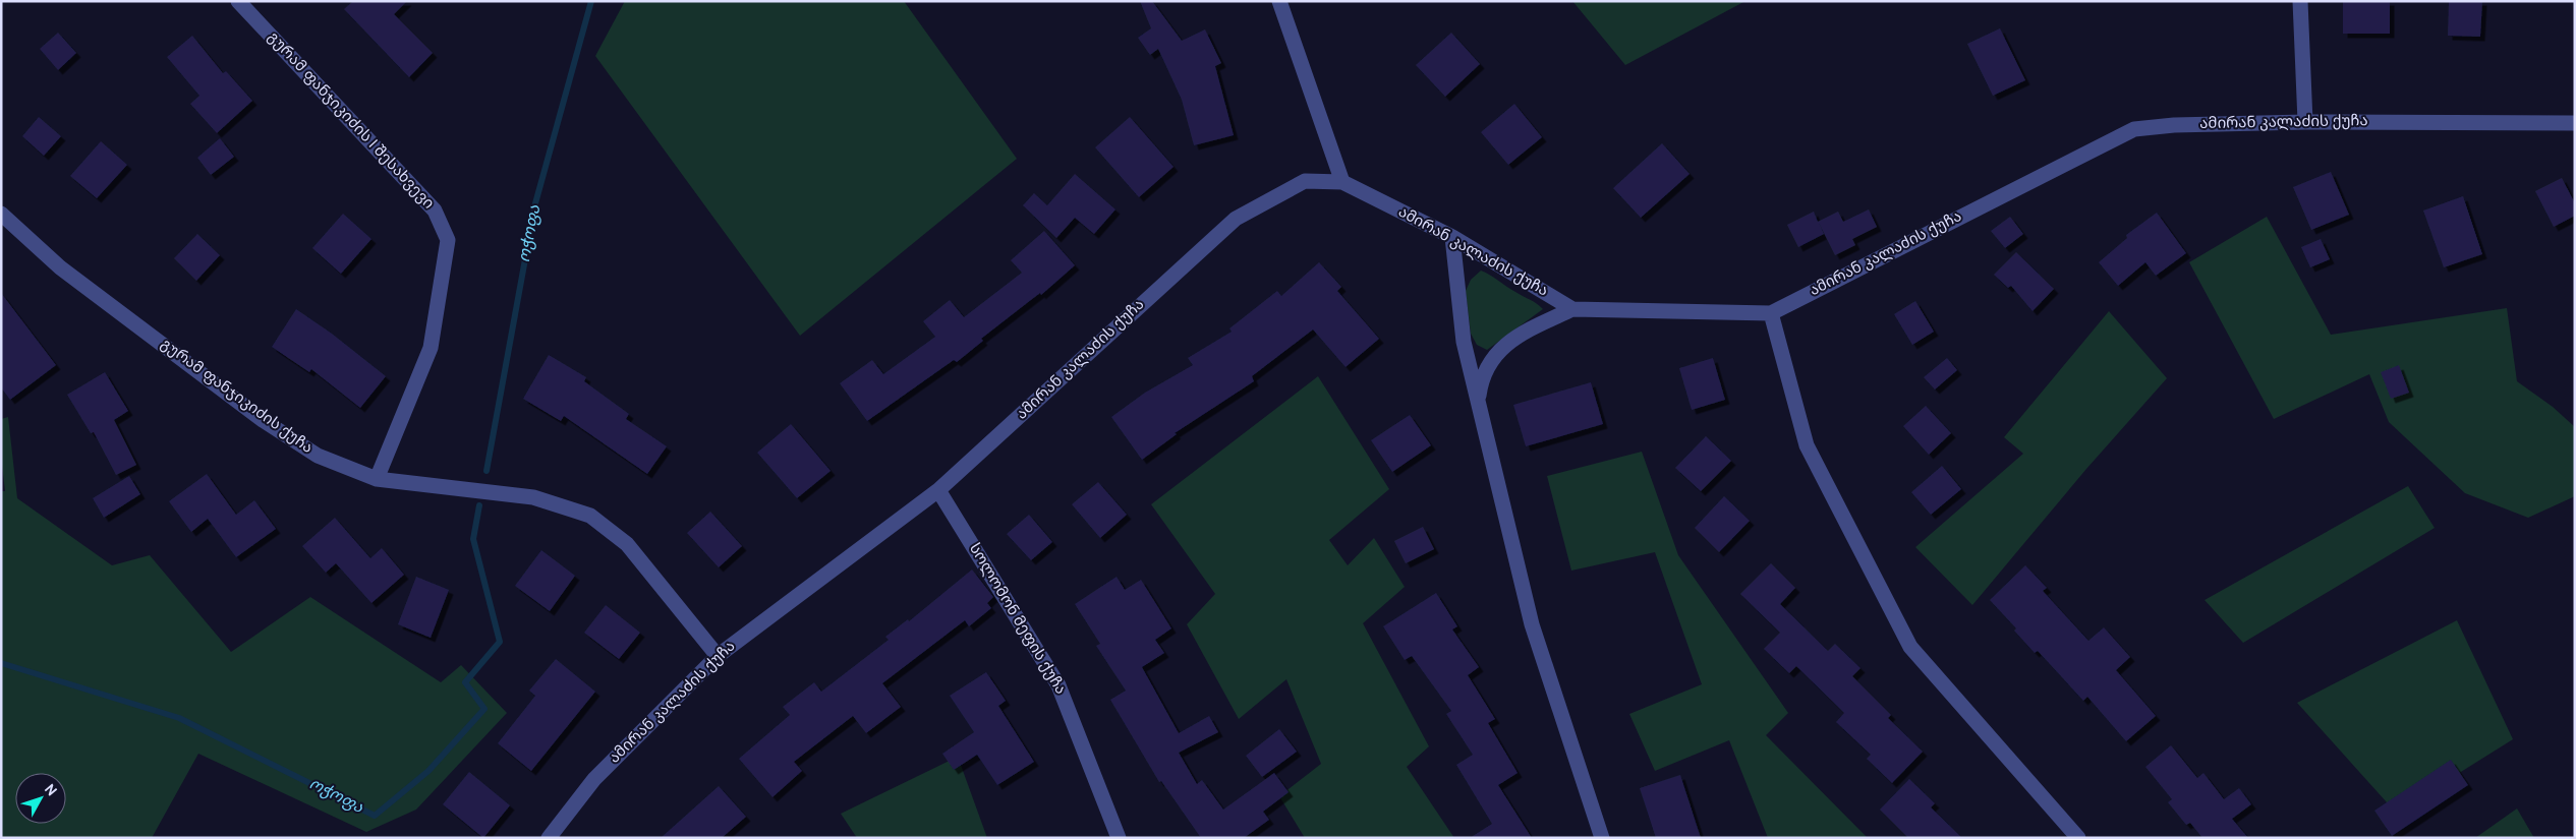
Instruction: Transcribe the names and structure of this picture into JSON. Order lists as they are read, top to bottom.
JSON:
{
  "streets": {
    "street": [
      "გურამ ფანჯიკიძის I შესახვევი",
      "ამირან კალაძის ქუჩა",
      "გურამ ფანჯიკიძის ქუჩა",
      "სოლომონ მეფის ქუჩა"
    ]
  },
  "crossings": [
    ["გურამ ფანჯიკიძის I შესახვევი", "გურამ ფანჯიკიძის ქუჩა"],
    ["ამირან კალაძის ქუჩა", "გურამ ფანჯიკიძის ქუჩა"],
    ["ამირან კალაძის ქუჩა", "სოლომონ მეფის ქუჩა"]
  ],
  "water": ["ოჭოფა"],
  "north": "top right"
}
